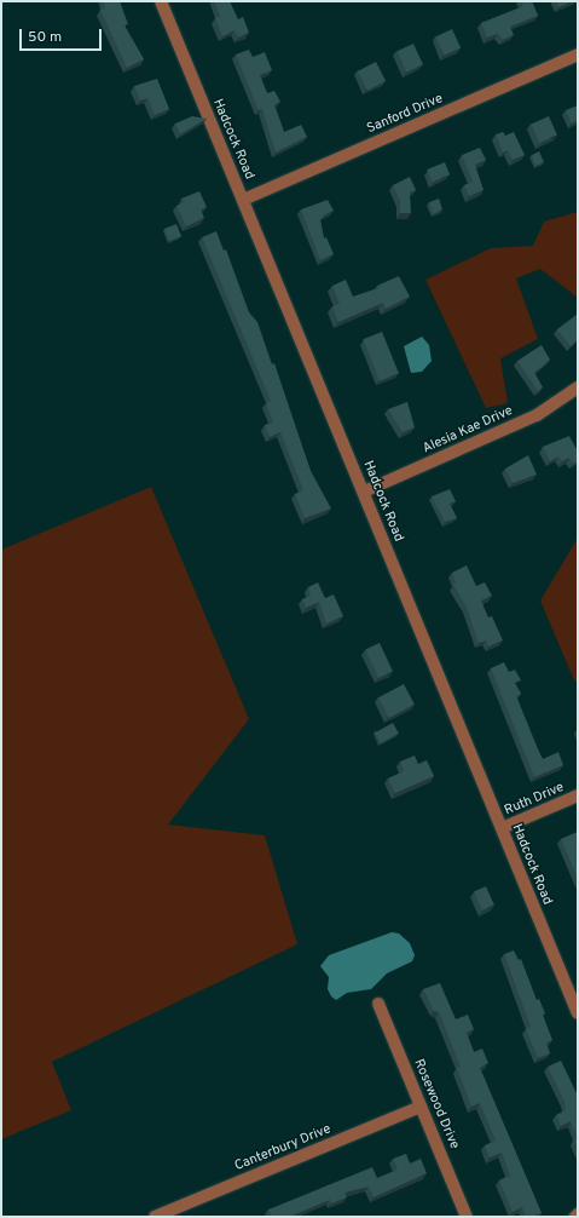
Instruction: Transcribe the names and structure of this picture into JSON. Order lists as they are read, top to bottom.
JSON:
{
  "streets": {
    "street": [
      "Sanford Drive",
      "Hadcock Road",
      "Alesia Kae Drive",
      "Ruth Drive",
      "Rosewood Drive",
      "Canterbury Drive"
    ]
  },
  "crossings": [
    ["Sanford Drive", "Hadcock Road"],
    ["Hadcock Road", "Alesia Kae Drive"],
    ["Hadcock Road", "Ruth Drive"],
    ["Rosewood Drive", "Canterbury Drive"]
  ],
  "scale_bar": "50 m"
}
